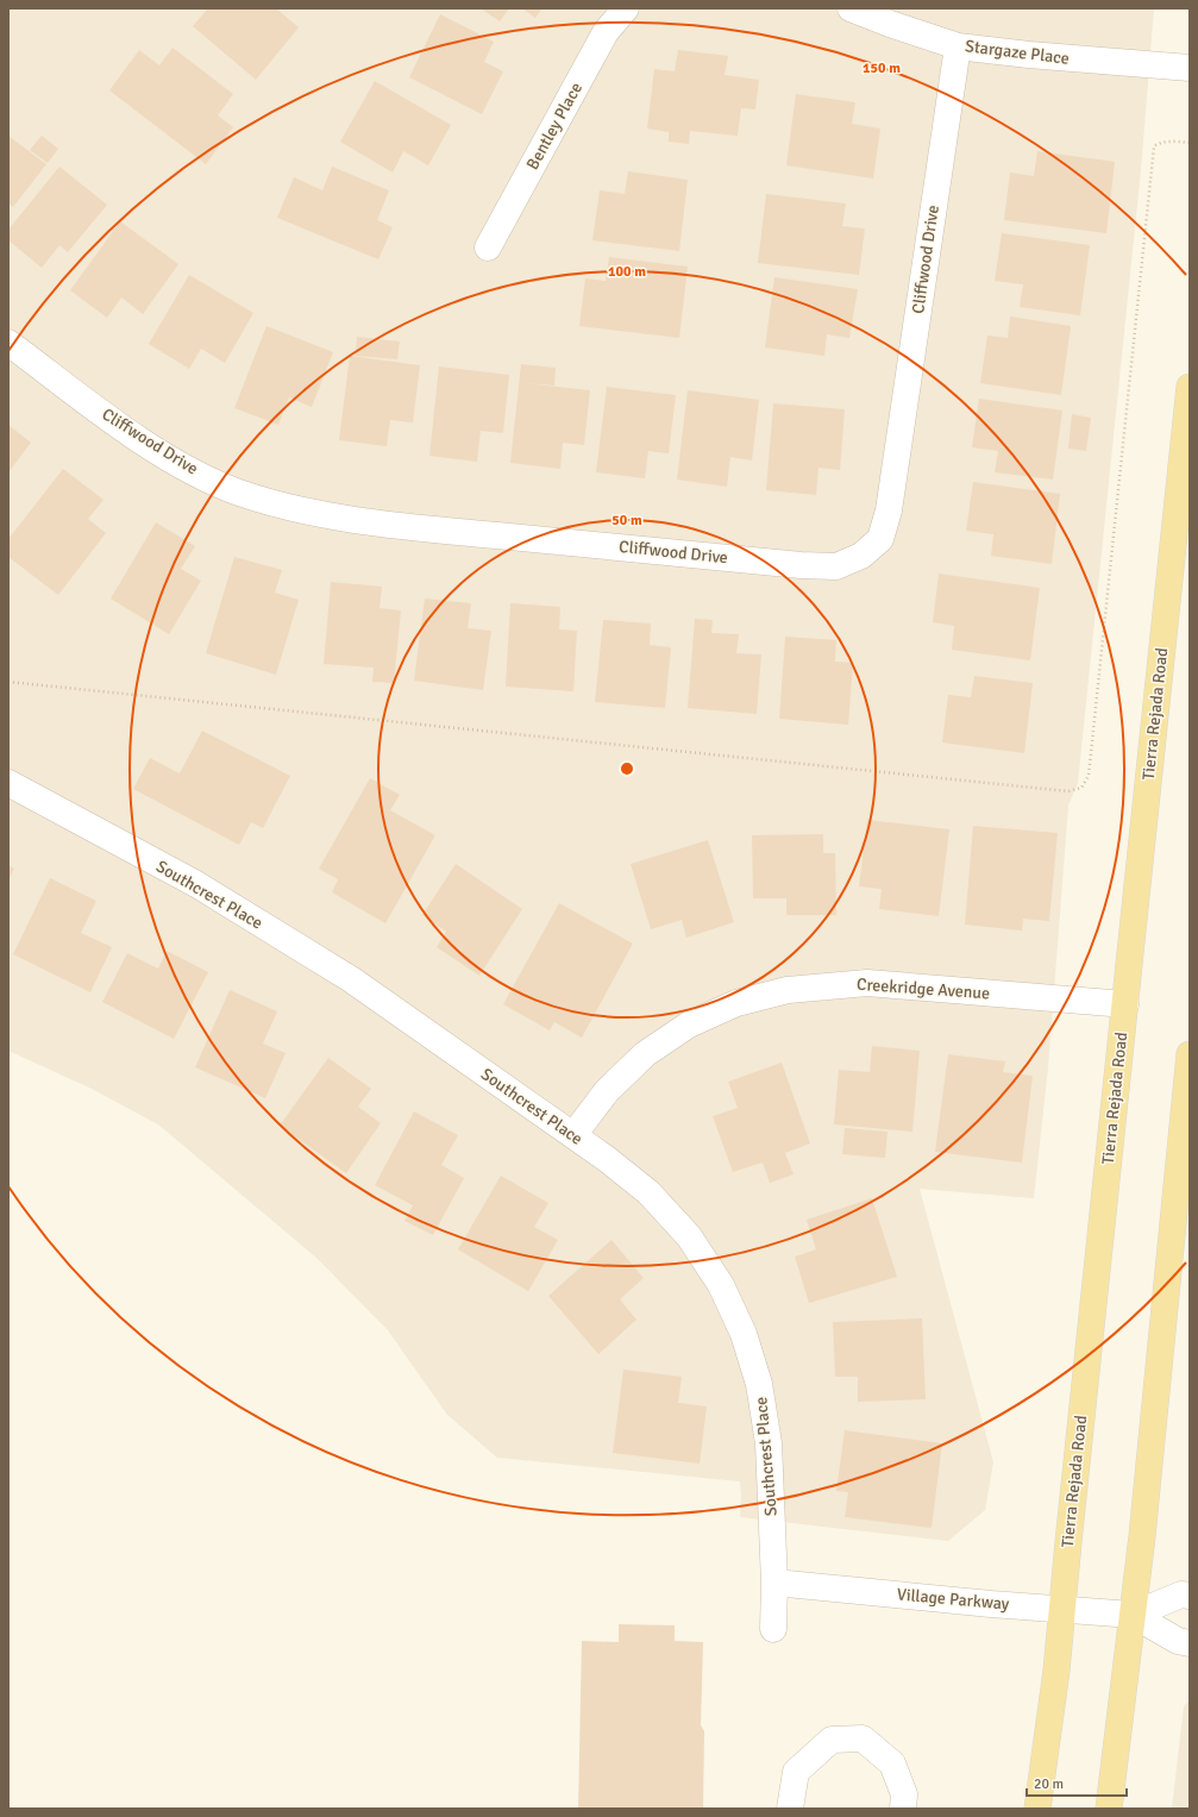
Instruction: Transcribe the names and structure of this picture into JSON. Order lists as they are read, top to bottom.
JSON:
{
  "streets": {
    "main road": ["Tierra Rejada Road"],
    "street": [
      "Stargaze Place",
      "Bentley Place",
      "Cliffwood Drive",
      "Southcrest Place",
      "Creekridge Avenue",
      "Village Parkway"
    ]
  },
  "crossings": [
    ["Stargaze Place", "Cliffwood Drive"],
    ["Tierra Rejada Road", "Creekridge Avenue"],
    ["Tierra Rejada Road", "Village Parkway"],
    ["Southcrest Place", "Creekridge Avenue"],
    ["Southcrest Place", "Village Parkway"]
  ],
  "scale_bar": "20 m",
  "rings": ["150 m", "100 m", "50 m"]
}
